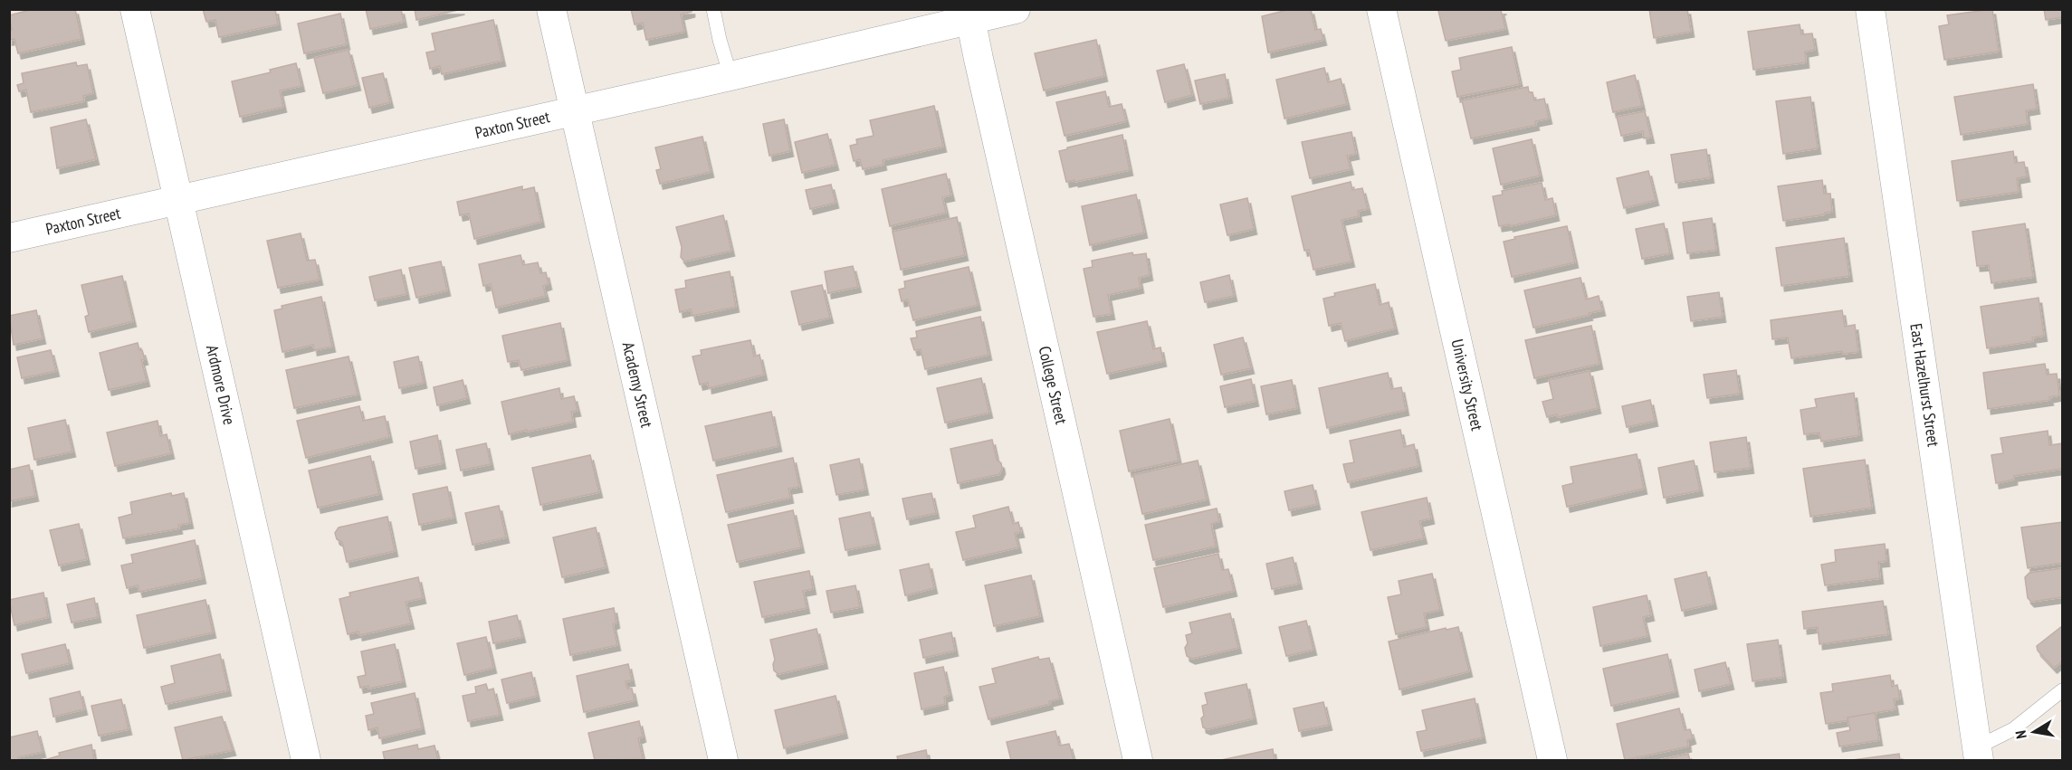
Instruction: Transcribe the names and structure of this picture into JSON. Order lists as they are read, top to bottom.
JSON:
{
  "streets": {
    "street": [
      "Paxton Street",
      "Ardmore Drive",
      "East Hazelhurst Street",
      "Academy Street",
      "College Street",
      "University Street"
    ]
  },
  "crossings": [
    ["Paxton Street", "Ardmore Drive"],
    ["Paxton Street", "Academy Street"],
    ["Paxton Street", "College Street"]
  ],
  "north": "left"
}
